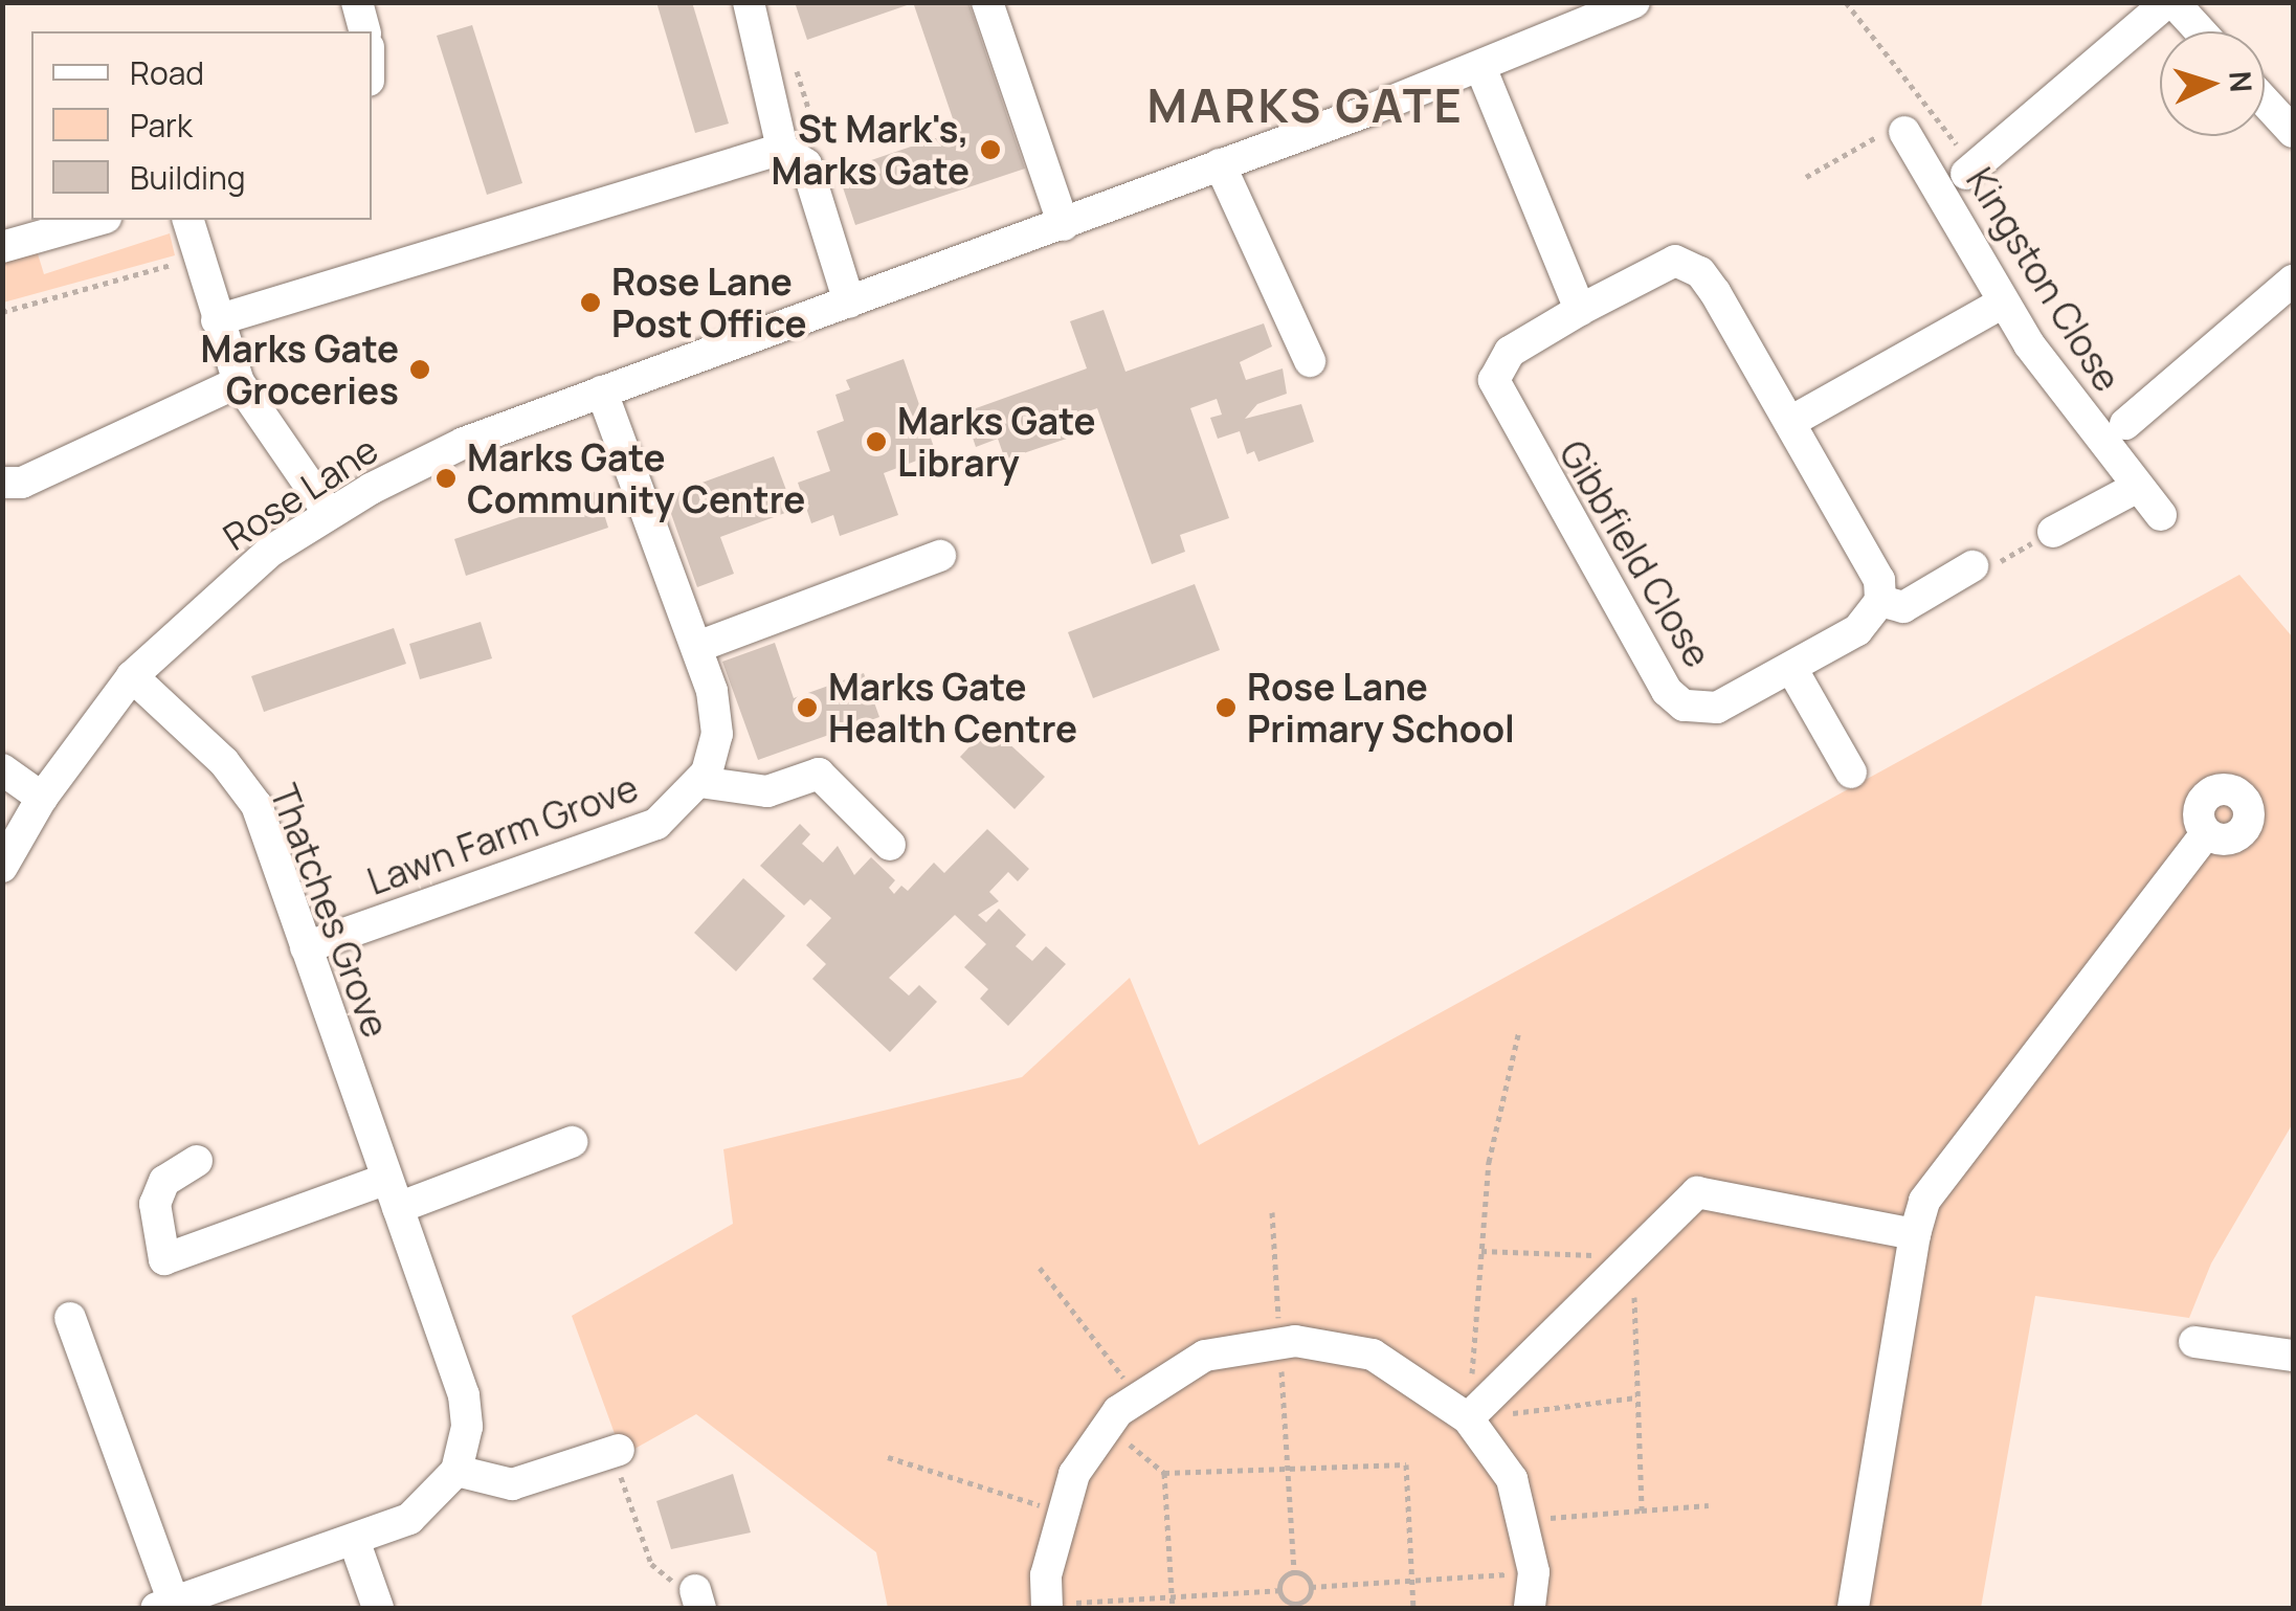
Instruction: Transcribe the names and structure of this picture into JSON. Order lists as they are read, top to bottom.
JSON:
{
  "streets": {
    "street": [
      "Kingston Close",
      "Rose Lane",
      "Gibbfield Close",
      "Lawn Farm Grove",
      "Thatches Grove"
    ]
  },
  "crossings": [
    ["Rose Lane", "Lawn Farm Grove"],
    ["Rose Lane", "Thatches Grove"],
    ["Lawn Farm Grove", "Thatches Grove"]
  ],
  "districts": ["MARKS GATE"],
  "places": [
    "St Mark's, Marks Gate",
    "Rose Lane Post Office",
    "Marks Gate Groceries",
    "Marks Gate Library",
    "Marks Gate Community Centre",
    "Marks Gate Health Centre",
    "Rose Lane Primary School"
  ],
  "legend": ["Road", "Park", "Building"],
  "north": "right"
}
